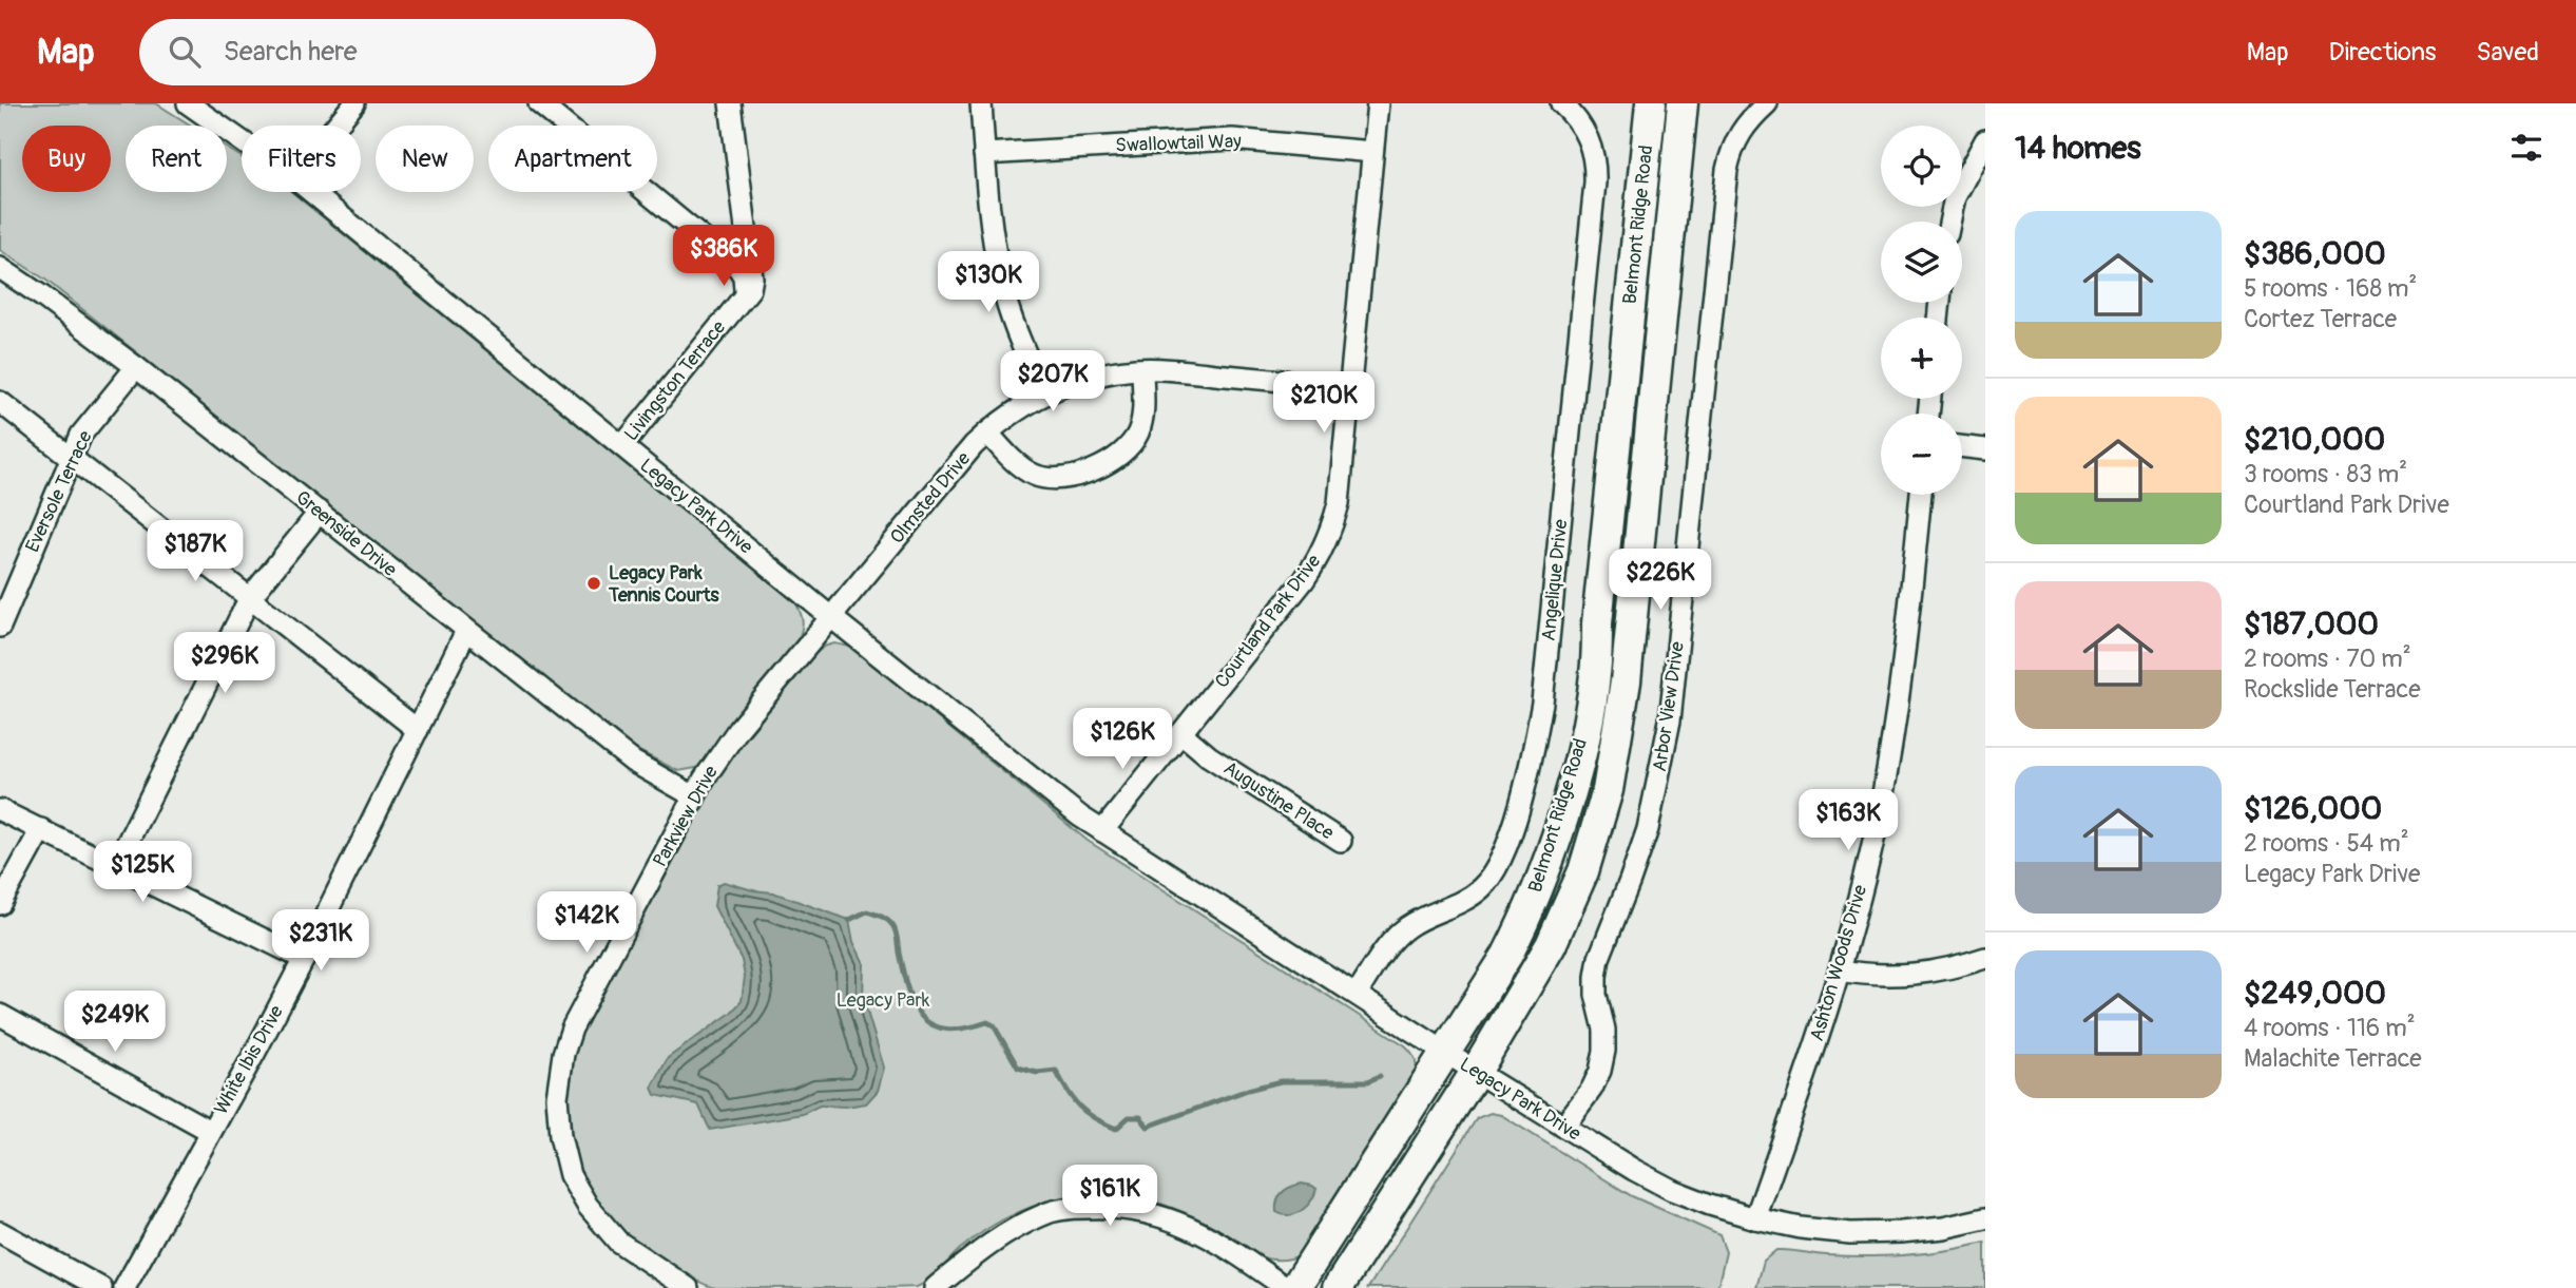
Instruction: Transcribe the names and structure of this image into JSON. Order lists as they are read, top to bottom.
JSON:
{
  "streets": {
    "main road": ["Belmont Ridge Road"],
    "street": [
      "Swallowtail Way",
      "Livingston Terrace",
      "Eversole Terrace",
      "Olmsted Drive",
      "Legacy Park Drive",
      "Greenside Drive",
      "Angelique Drive",
      "Courtland Park Drive",
      "Arbor View Drive",
      "Augustine Place",
      "Parkview Drive",
      "Ashton Woods Drive",
      "White Ibis Drive"
    ]
  },
  "crossings": [
    ["Swallowtail Way", "Courtland Park Drive"],
    ["Belmont Ridge Road", "Legacy Park Drive"],
    ["Livingston Terrace", "Legacy Park Drive"],
    ["Eversole Terrace", "Greenside Drive"],
    ["Olmsted Drive", "Legacy Park Drive"],
    ["Olmsted Drive", "Courtland Park Drive"],
    ["Olmsted Drive", "Parkview Drive"],
    ["Legacy Park Drive", "Angelique Drive"],
    ["Legacy Park Drive", "Arbor View Drive"],
    ["Legacy Park Drive", "Parkview Drive"],
    ["Legacy Park Drive", "Ashton Woods Drive"],
    ["Greenside Drive", "Parkview Drive"],
    ["Greenside Drive", "White Ibis Drive"],
    ["Courtland Park Drive", "Augustine Place"]
  ],
  "parks": ["Legacy Park"],
  "places": ["Legacy Park Tennis Courts"],
  "page": {
    "header": "Map",
    "search": "Search here",
    "nav": ["Map", "Directions", "Saved"],
    "heading": "14 homes",
    "map_buttons": ["+", "−"],
    "chip": [
      "Buy",
      "Rent",
      "Filters",
      "New",
      "Apartment"
    ],
    "list": [
      {
        "name": "$386,000",
        "note": "5 rooms · 168 m² · Cortez Terrace"
      },
      {
        "name": "$210,000",
        "note": "3 rooms · 83 m² · Courtland Park Drive"
      },
      {
        "name": "$187,000",
        "note": "2 rooms · 70 m² · Rockslide Terrace"
      },
      {
        "name": "$126,000",
        "note": "2 rooms · 54 m² · Legacy Park Drive"
      },
      {
        "name": "$249,000",
        "note": "4 rooms · 116 m² · Malachite Terrace"
      }
    ],
    "price": [
      "$386K",
      "$130K",
      "$207K",
      "$210K",
      "$187K",
      "$226K",
      "$296K",
      "$126K",
      "$163K",
      "$125K",
      "$142K",
      "$231K",
      "$249K",
      "$161K"
    ]
  }
}
